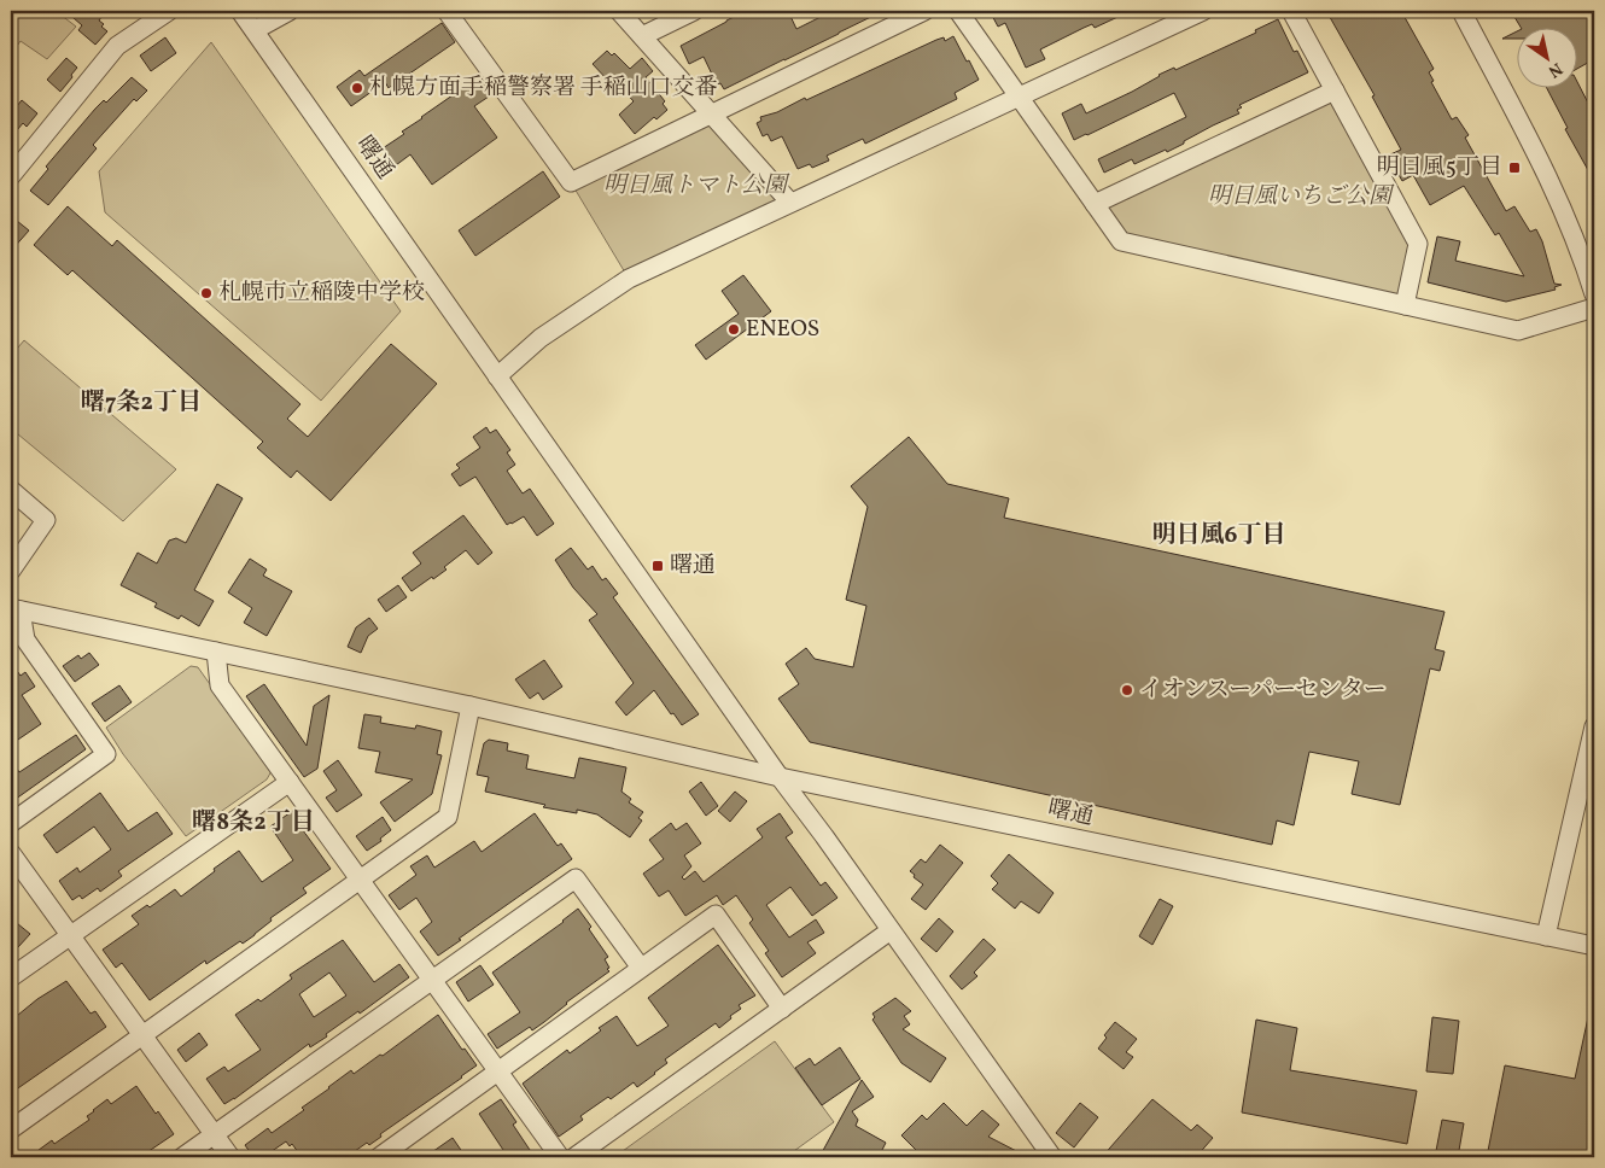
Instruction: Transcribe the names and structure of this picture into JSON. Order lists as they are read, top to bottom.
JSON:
{
  "streets": {
    "street": ["曙通"]
  },
  "districts": ["曙7条2丁目", "明日風6丁目", "曙8条2丁目"],
  "parks": ["明日風トマト公園", "明日風いちご公園"],
  "places": {
    "other": [
      "札幌方面手稲警察署 手稲山口交番",
      "札幌市立稲陵中学校",
      "ENEOS",
      "イオンスーパーセンター"
    ],
    "transit": ["明日風5丁目", "曙通"]
  },
  "north": "bottom right"
}
